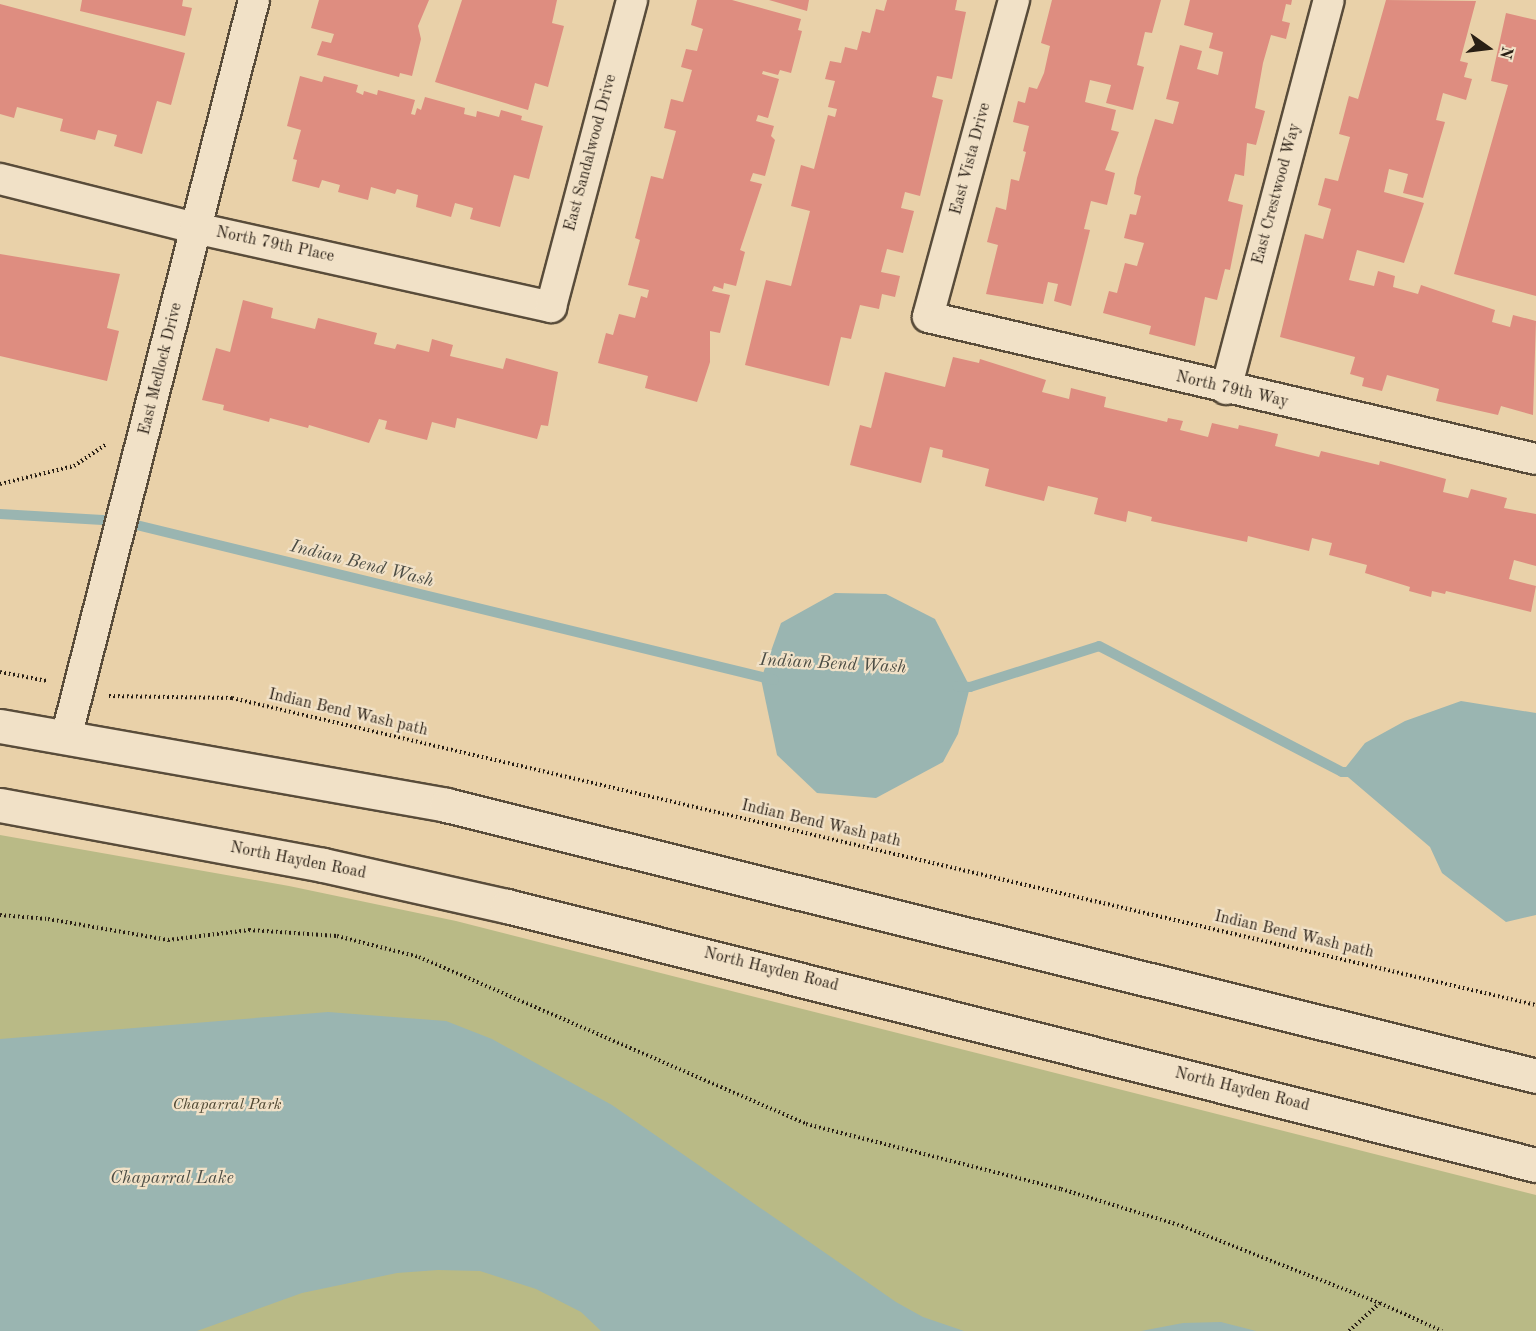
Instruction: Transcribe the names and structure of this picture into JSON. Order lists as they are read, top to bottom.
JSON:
{
  "streets": {
    "main road": ["North Hayden Road"],
    "street": [
      "East Sandalwood Drive",
      "East Vista Drive",
      "East Crestwood Way",
      "North 79th Place",
      "East Medlock Drive",
      "North 79th Way"
    ],
    "path": ["Indian Bend Wash path"]
  },
  "crossings": [
    ["East Sandalwood Drive", "North 79th Place"],
    ["East Vista Drive", "North 79th Way"],
    ["East Crestwood Way", "North 79th Way"],
    ["North 79th Place", "East Medlock Drive"]
  ],
  "water": ["Indian Bend Wash", "Chaparral Lake"],
  "parks": ["Chaparral Park"],
  "north": "right"
}
